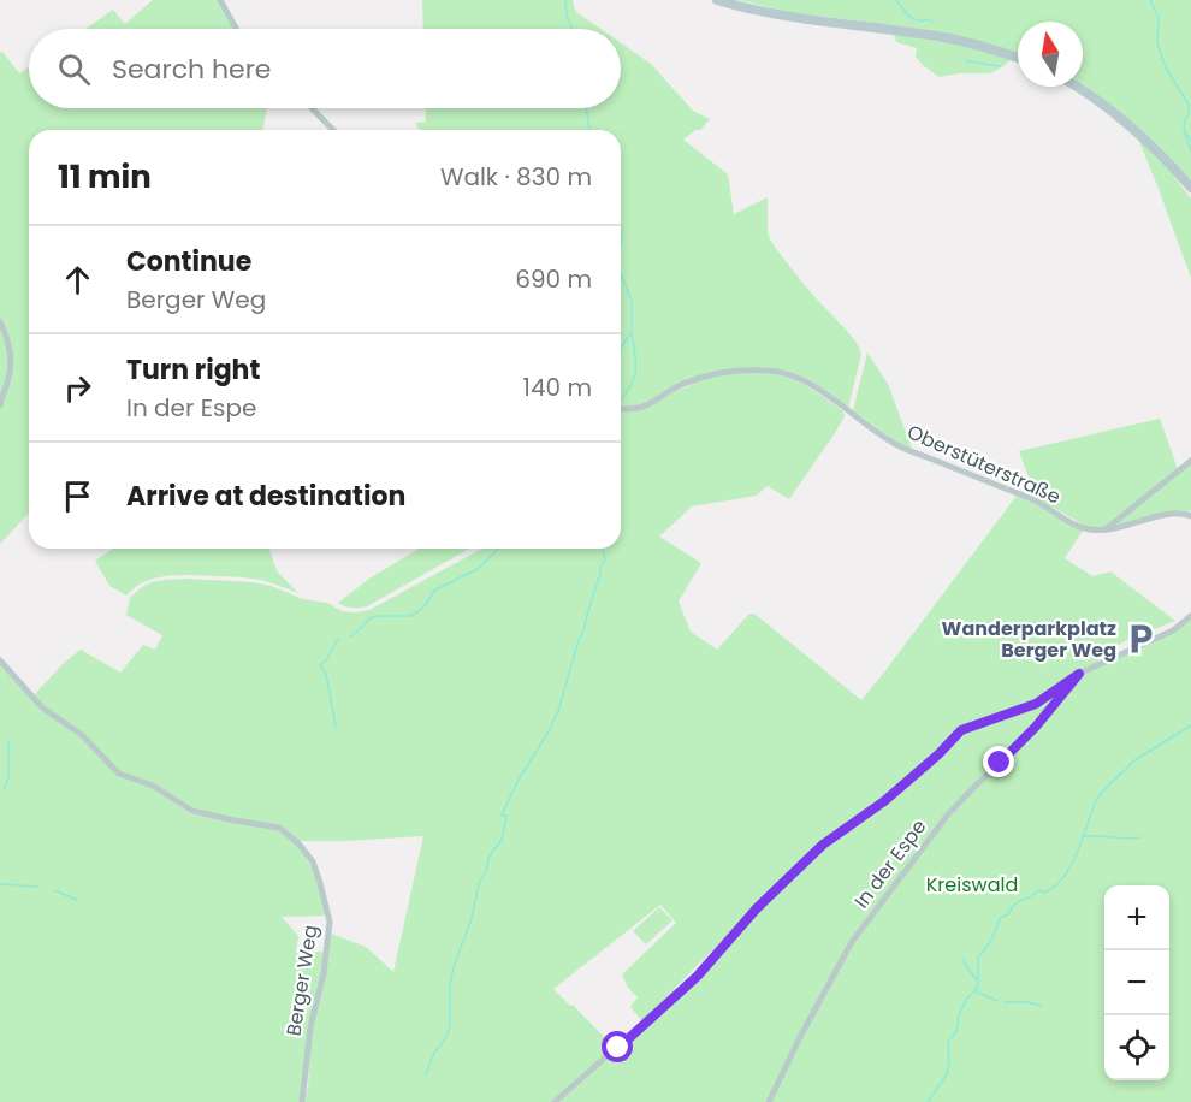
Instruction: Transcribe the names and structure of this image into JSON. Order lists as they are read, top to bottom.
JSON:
{
  "streets": {
    "street": ["Oberstüterstraße", "In der Espe", "Berger Weg"]
  },
  "parks": ["Kreiswald"],
  "places": {
    "parking": ["Wanderparkplatz Berger Weg"]
  },
  "north": "top",
  "page": {
    "search": "Search here",
    "heading": ["11 min", "Walk · 830 m"],
    "list": [
      ["Continue", "Berger Weg", "690 m"],
      ["Turn right", "In der Espe", "140 m"],
      "Arrive at destination"
    ],
    "map_buttons": ["+", "−"]
  }
}
